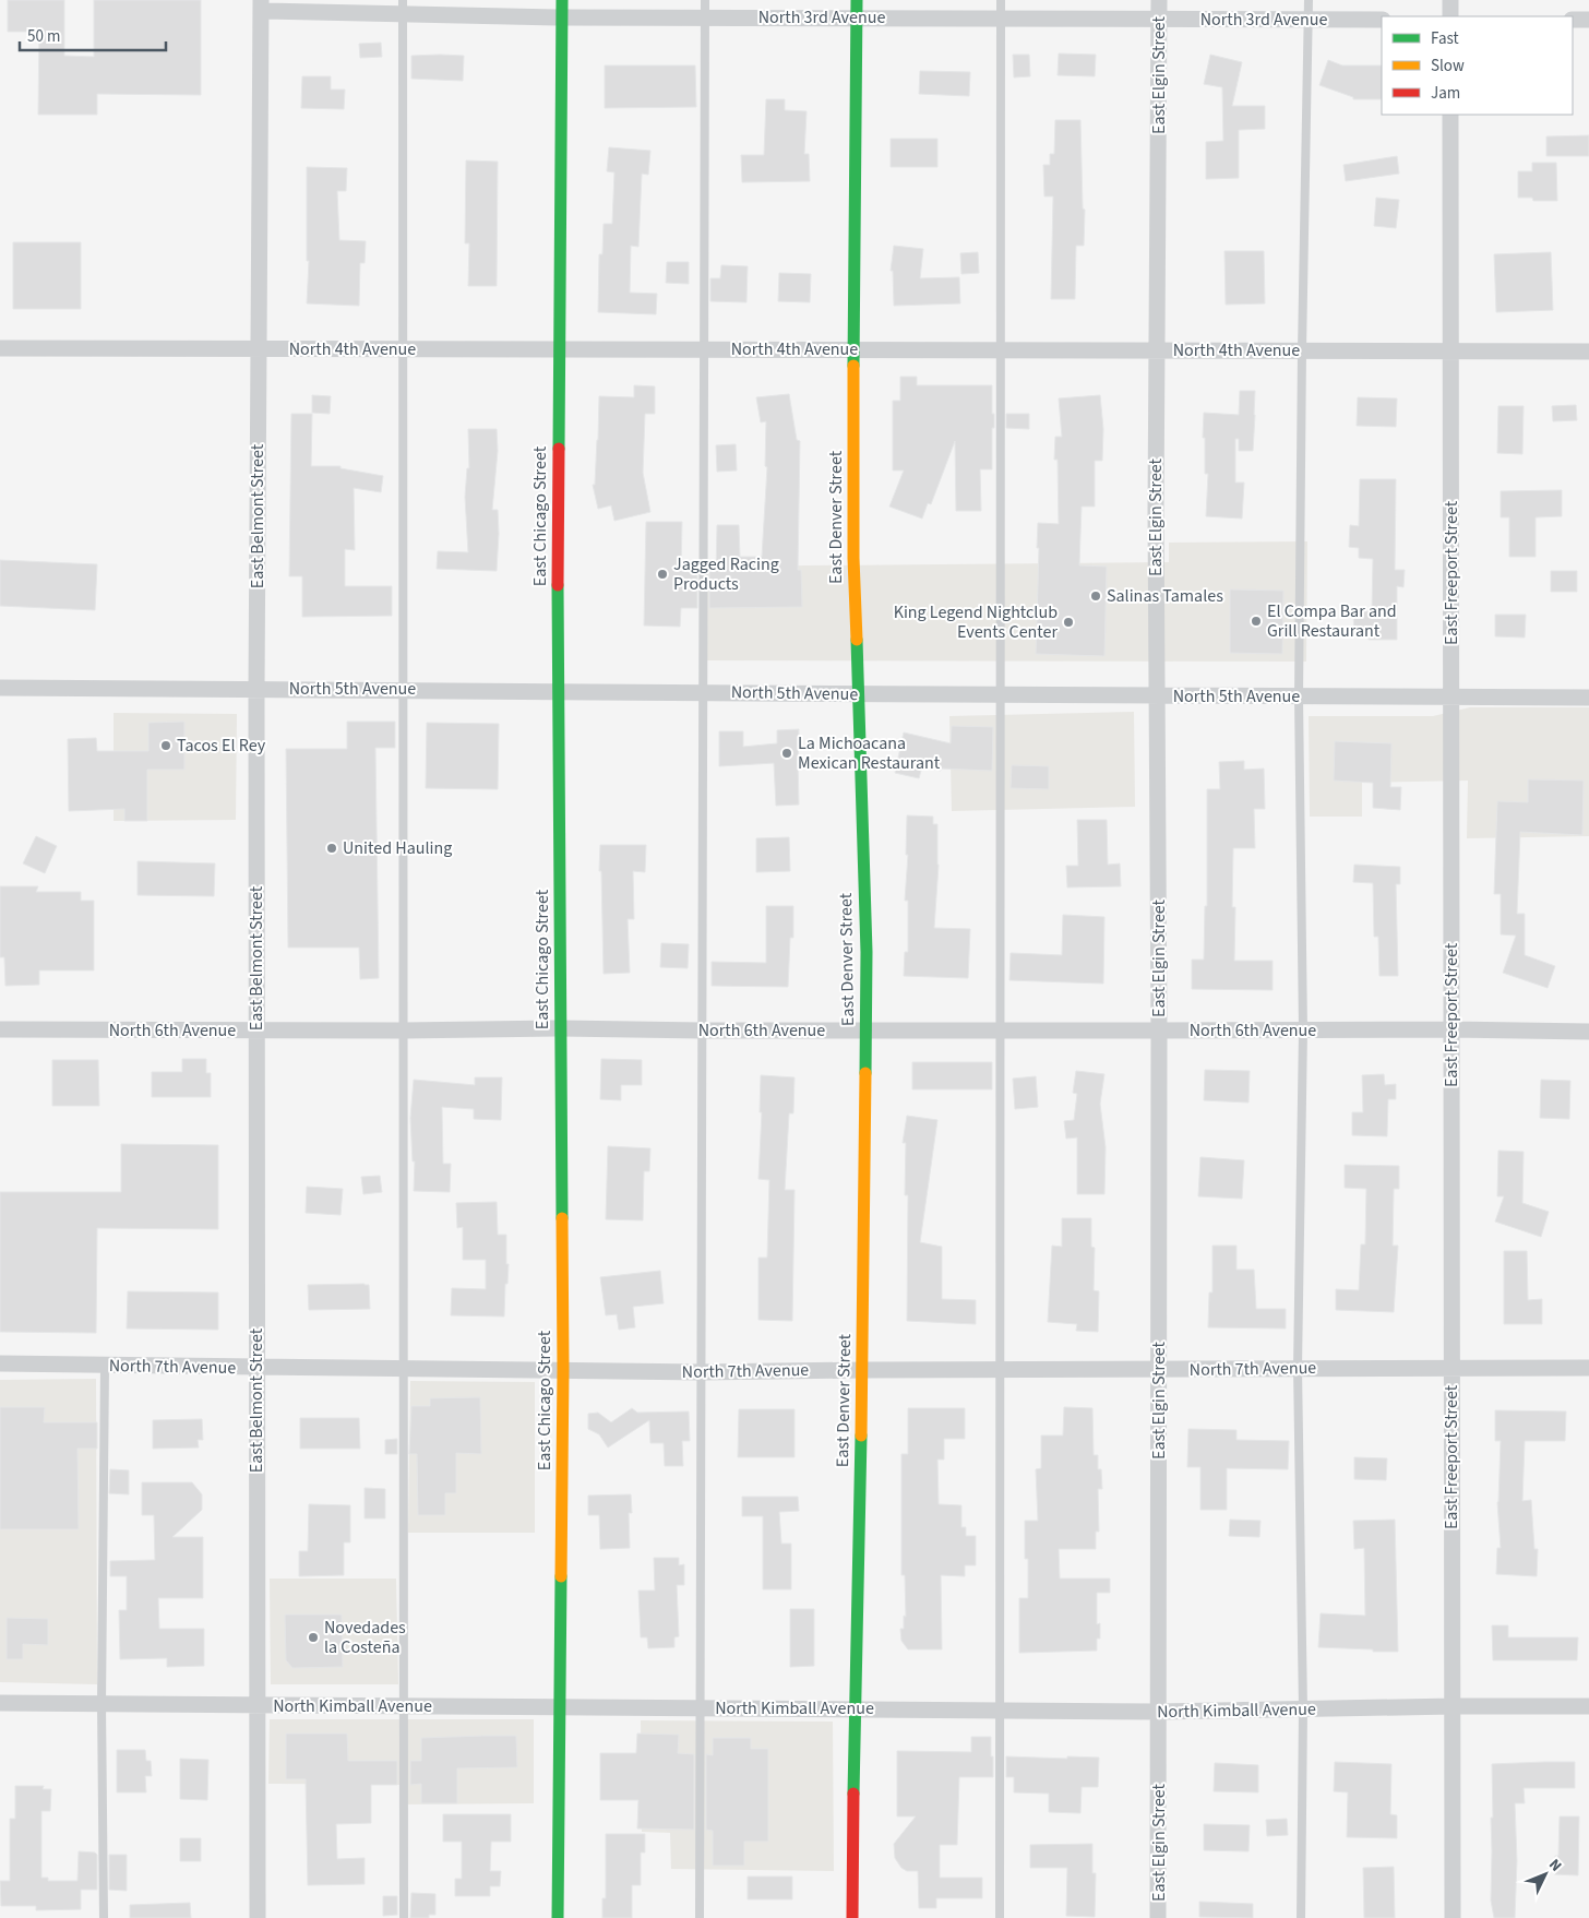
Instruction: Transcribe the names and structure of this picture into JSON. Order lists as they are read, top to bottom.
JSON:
{
  "streets": {
    "street": [
      "North 3rd Avenue",
      "East Elgin Street",
      "North 4th Avenue",
      "East Belmont Street",
      "East Chicago Street",
      "East Denver Street",
      "East Freeport Street",
      "North 5th Avenue",
      "North 6th Avenue",
      "North 7th Avenue",
      "North Kimball Avenue"
    ]
  },
  "crossings": [
    ["North 3rd Avenue", "East Elgin Street"],
    ["North 3rd Avenue", "East Belmont Street"],
    ["North 3rd Avenue", "East Chicago Street"],
    ["North 3rd Avenue", "East Denver Street"],
    ["East Elgin Street", "North 4th Avenue"],
    ["East Elgin Street", "North 5th Avenue"],
    ["East Elgin Street", "North 6th Avenue"],
    ["East Elgin Street", "North 7th Avenue"],
    ["East Elgin Street", "North Kimball Avenue"],
    ["North 4th Avenue", "East Belmont Street"],
    ["North 4th Avenue", "East Chicago Street"],
    ["North 4th Avenue", "East Denver Street"],
    ["North 4th Avenue", "East Freeport Street"],
    ["East Belmont Street", "North 5th Avenue"],
    ["East Belmont Street", "North 6th Avenue"],
    ["East Belmont Street", "North 7th Avenue"],
    ["East Belmont Street", "North Kimball Avenue"],
    ["East Chicago Street", "North 5th Avenue"],
    ["East Chicago Street", "North 6th Avenue"],
    ["East Chicago Street", "North 7th Avenue"],
    ["East Chicago Street", "North Kimball Avenue"],
    ["East Denver Street", "North 5th Avenue"],
    ["East Denver Street", "North 6th Avenue"],
    ["East Denver Street", "North 7th Avenue"],
    ["East Denver Street", "North Kimball Avenue"],
    ["East Freeport Street", "North 5th Avenue"],
    ["East Freeport Street", "North 6th Avenue"],
    ["East Freeport Street", "North 7th Avenue"],
    ["East Freeport Street", "North Kimball Avenue"]
  ],
  "places": [
    "Jagged Racing Products",
    "Salinas Tamales",
    "El Compa Bar and Grill Restaurant",
    "King Legend Nightclub Events Center",
    "Tacos El Rey",
    "La Michoacana Mexican Restaurant",
    "United Hauling",
    "Novedades la Costeña"
  ],
  "legend": ["Fast", "Slow", "Jam"],
  "scale_bar": "50 m",
  "north": "top right"
}
